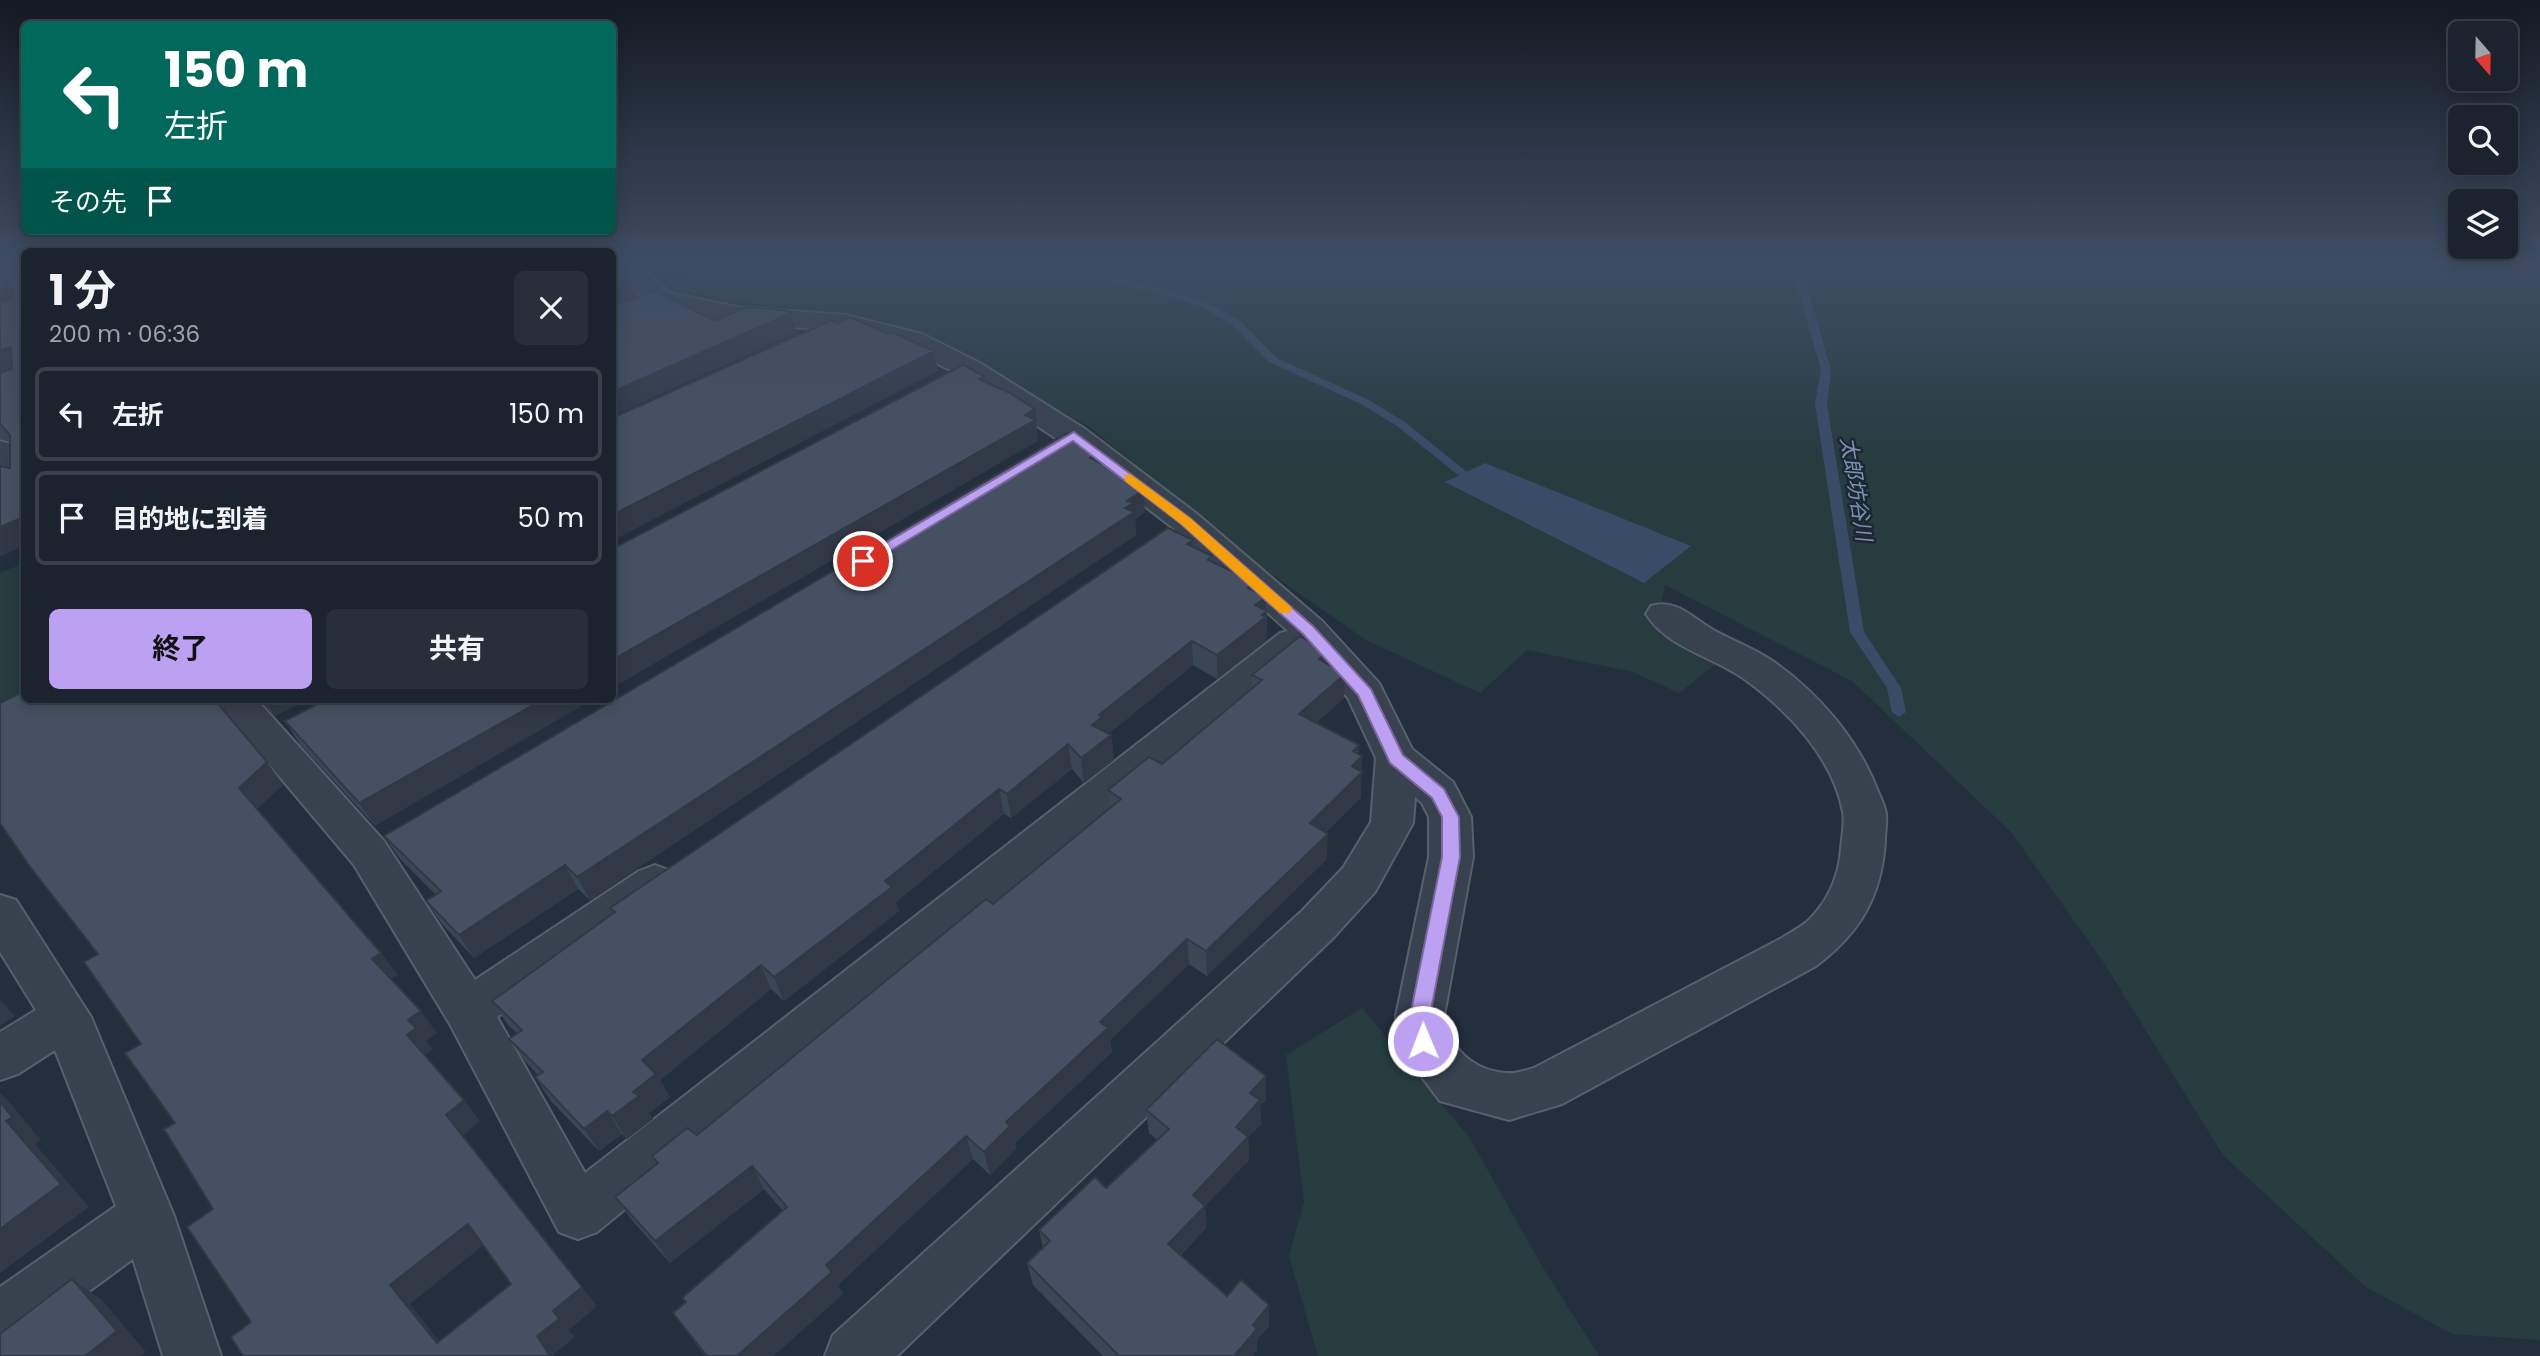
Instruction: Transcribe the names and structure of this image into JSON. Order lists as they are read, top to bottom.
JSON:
{
  "water": ["太郎坊谷川"],
  "north": "bottom",
  "page": {
    "turn": ["150 m", "左折"],
    "then": "その先",
    "heading": ["1 分", "200 m · 06:36"],
    "list": [
      {
        "name": "左折",
        "value": "150 m"
      },
      {
        "name": "目的地に到着",
        "value": "50 m"
      }
    ],
    "buttons": ["終了", "共有"]
  }
}
